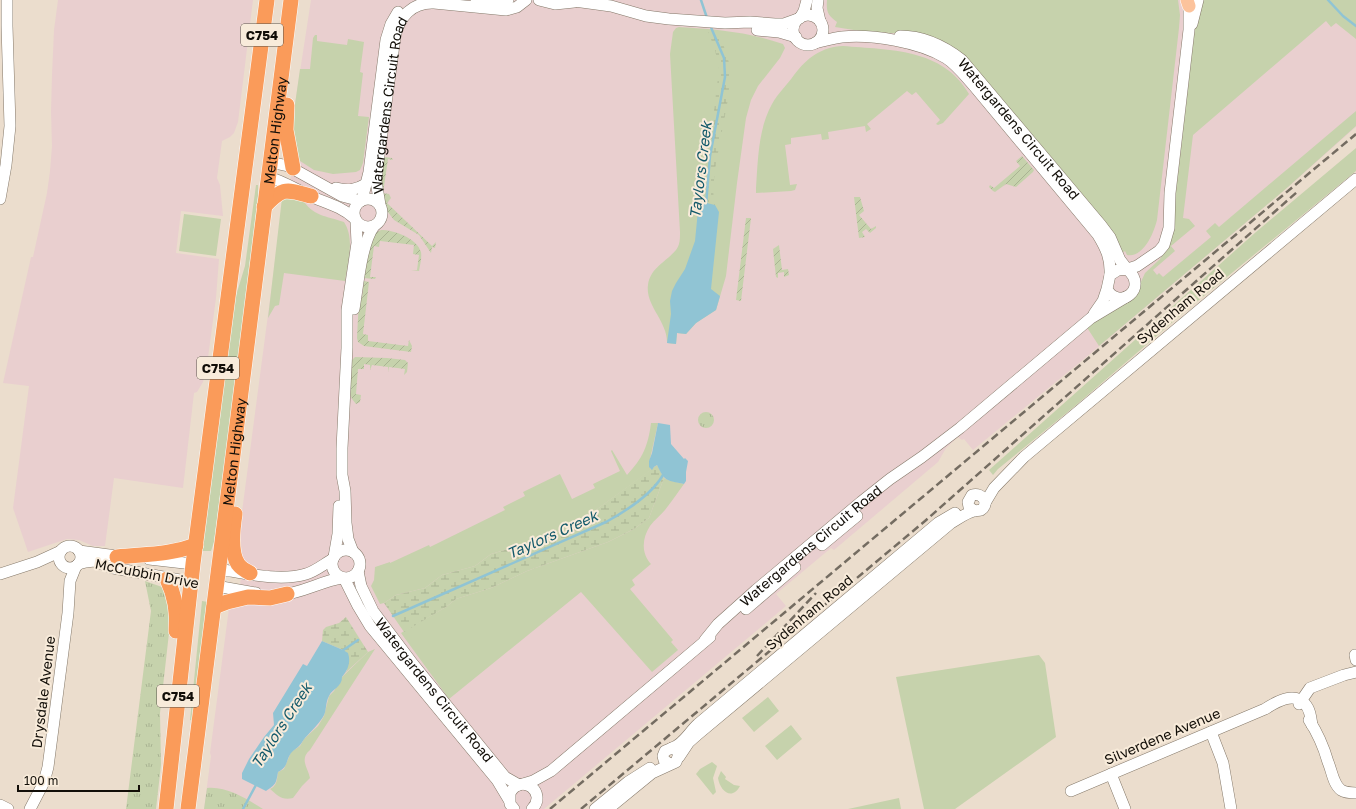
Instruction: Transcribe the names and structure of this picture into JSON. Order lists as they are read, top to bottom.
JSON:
{
  "streets": {
    "highway": [
      "C754",
      "Watergardens Circuit Road",
      "Melton Highway",
      "McCubbin Drive"
    ],
    "street": ["Sydenham Road", "Drysdale Avenue", "Silverdene Avenue"]
  },
  "crossings": [
    ["Watergardens Circuit Road", "Melton Highway"],
    ["Melton Highway", "McCubbin Drive"],
    ["McCubbin Drive", "Drysdale Avenue"]
  ],
  "water": ["Taylors Creek"],
  "scale_bar": "100 m"
}
